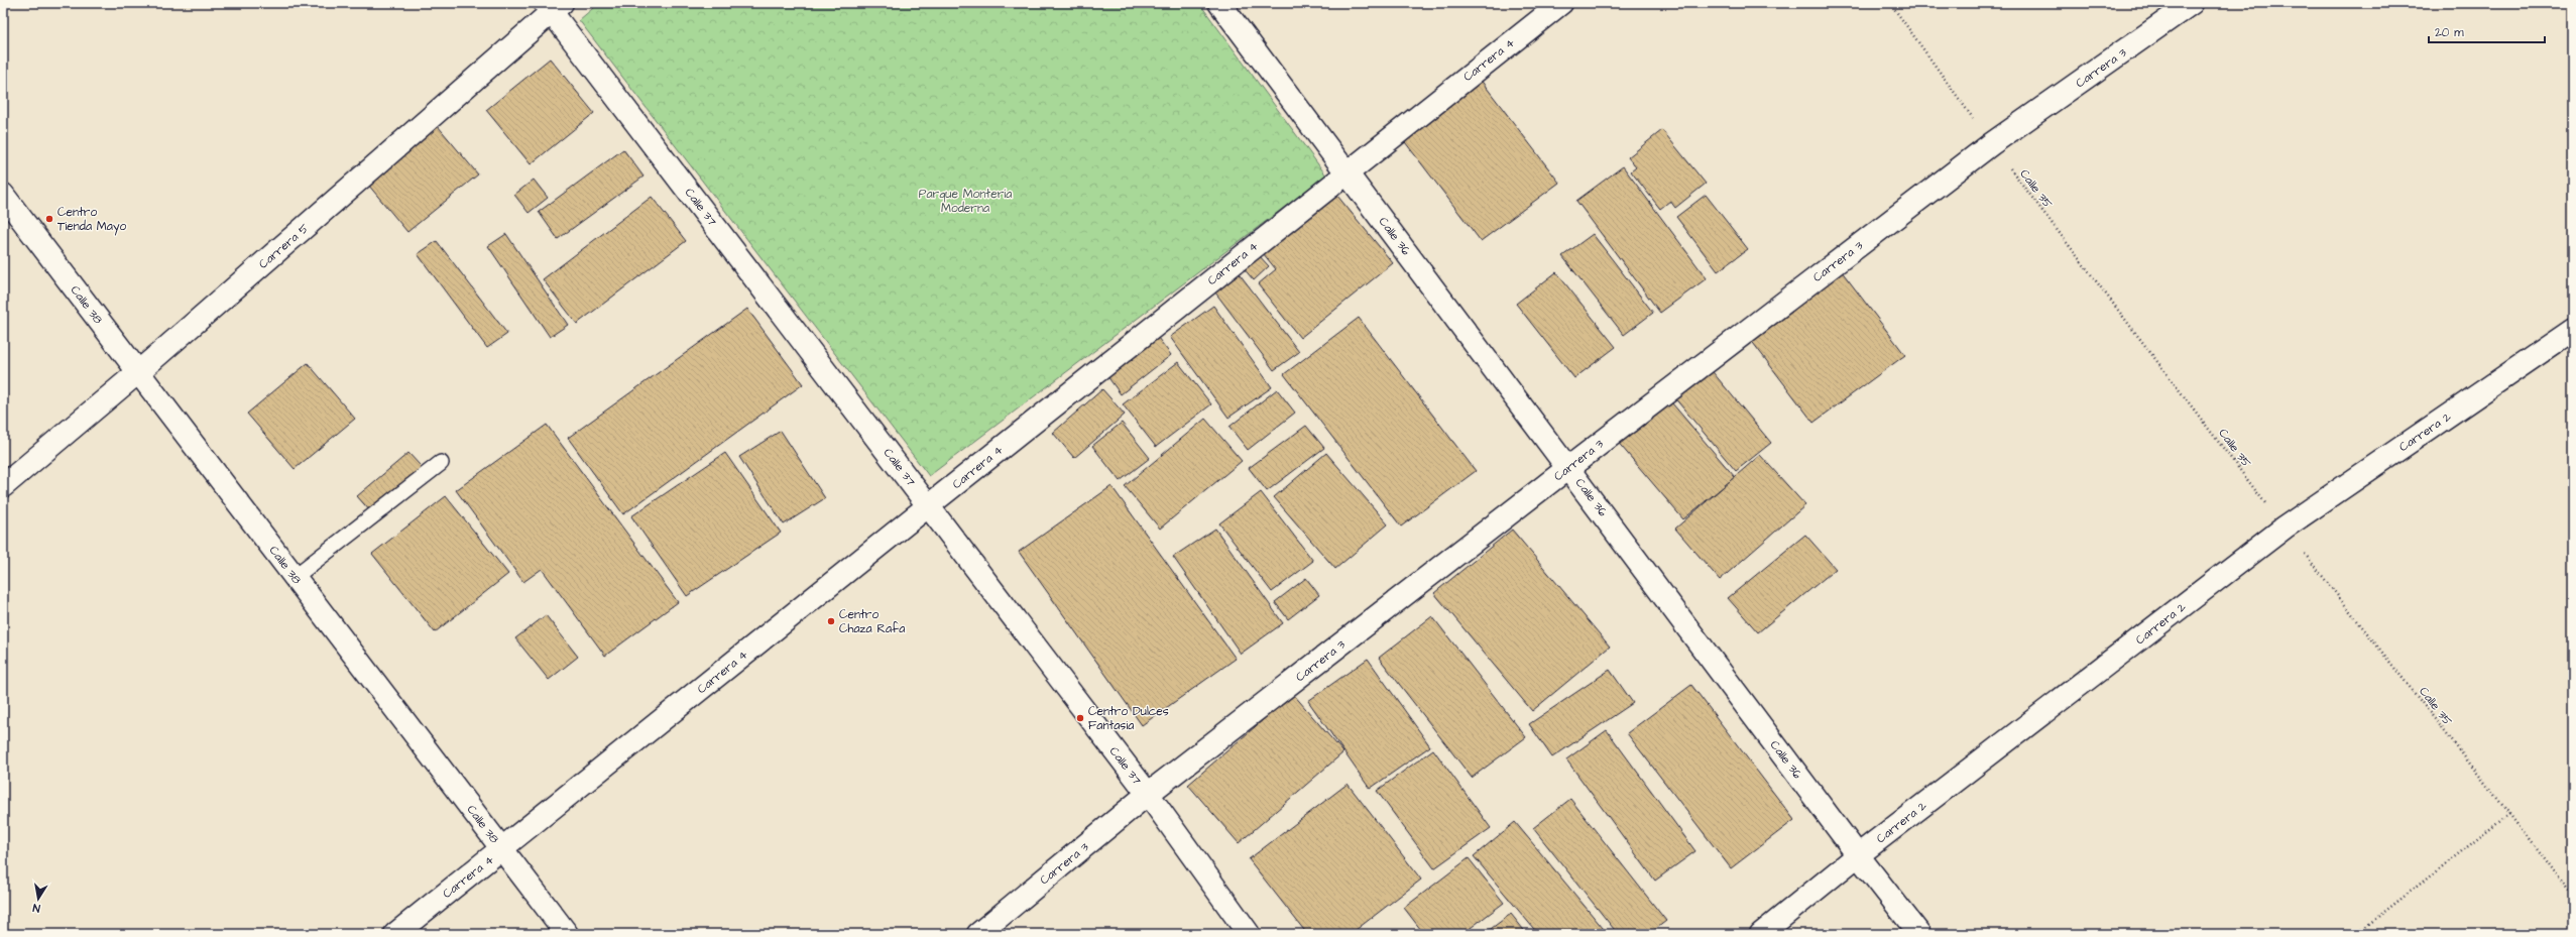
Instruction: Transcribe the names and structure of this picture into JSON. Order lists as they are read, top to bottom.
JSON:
{
  "streets": {
    "street": [
      "Carrera 4",
      "Carrera 3",
      "Calle 37",
      "Calle 36",
      "Carrera 5",
      "Calle 38",
      "Carrera 2"
    ],
    "path": ["Calle 35"]
  },
  "crossings": [
    ["Carrera 4", "Calle 37"],
    ["Carrera 4", "Calle 36"],
    ["Carrera 4", "Calle 38"],
    ["Carrera 3", "Calle 35"],
    ["Carrera 3", "Calle 37"],
    ["Carrera 3", "Calle 36"],
    ["Calle 35", "Carrera 2"],
    ["Calle 37", "Carrera 5"],
    ["Calle 36", "Carrera 2"],
    ["Carrera 5", "Calle 38"]
  ],
  "parks": ["Parque Montería Moderna"],
  "places": ["Centro Tienda Mayo", "Centro Chaza Rafa", "Centro Dulces Fantasia"],
  "scale_bar": "20 m",
  "north": "bottom"
}
